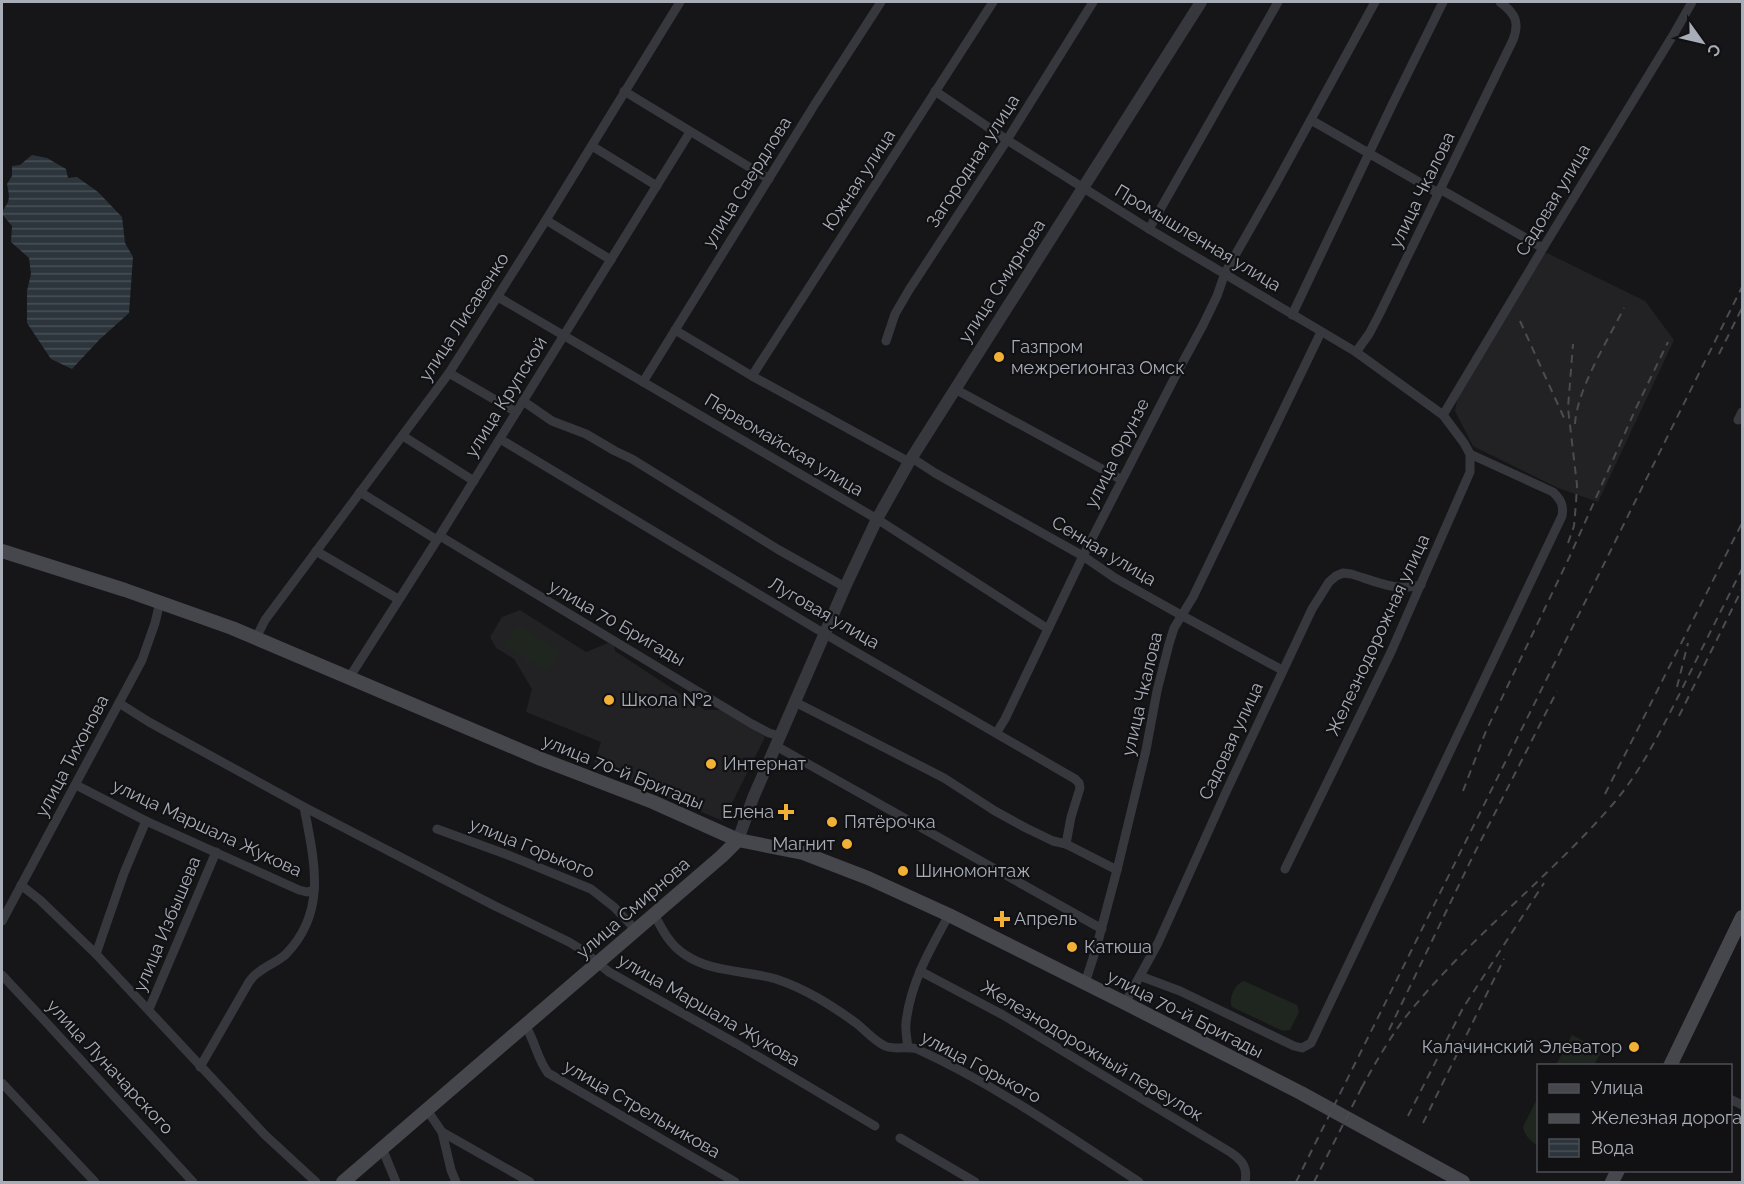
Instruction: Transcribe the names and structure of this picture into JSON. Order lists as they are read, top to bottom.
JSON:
{
  "streets": {
    "main road": ["улица Смирнова", "улица 70-й Бригады"],
    "street": [
      "Загородная улица",
      "Южная улица",
      "улица Свердлова",
      "улица Чкалова",
      "Садовая улица",
      "Промышленная улица",
      "улица Лисавенко",
      "улица Крупской",
      "Первомайская улица",
      "улица Фрунзе",
      "Сенная улица",
      "Луговая улица",
      "улица 70 Бригады",
      "Железнодорожная улица",
      "улица Тихонова",
      "улица Маршала Жукова",
      "улица Горького",
      "улица Избышева",
      "Железнодорожный переулок",
      "улица Луначарского",
      "улица Стрельникова"
    ]
  },
  "crossings": [
    ["Загородная улица", "Промышленная улица"],
    ["Южная улица", "Промышленная улица"],
    ["Южная улица", "Сенная улица"],
    ["улица Свердлова", "Первомайская улица"],
    ["улица Свердлова", "Сенная улица"],
    ["улица Чкалова", "Промышленная улица"],
    ["улица Чкалова", "Сенная улица"],
    ["улица Чкалова", "улица 70 Бригады"],
    ["улица Чкалова", "улица 70-й Бригады"],
    ["Садовая улица", "Промышленная улица"],
    ["Садовая улица", "Сенная улица"],
    ["Садовая улица", "Железнодорожная улица"],
    ["Садовая улица", "улица 70-й Бригады"],
    ["Промышленная улица", "улица Смирнова"],
    ["Промышленная улица", "улица Фрунзе"],
    ["улица Смирнова", "Первомайская улица"],
    ["улица Смирнова", "Сенная улица"],
    ["улица Смирнова", "Луговая улица"],
    ["улица Смирнова", "улица 70 Бригады"],
    ["улица Смирнова", "улица 70-й Бригады"],
    ["улица Смирнова", "улица Маршала Жукова"],
    ["улица Смирнова", "улица Горького"],
    ["улица Смирнова", "улица Стрельникова"],
    ["улица Лисавенко", "Первомайская улица"],
    ["улица Лисавенко", "улица 70 Бригады"],
    ["улица Лисавенко", "улица 70-й Бригады"],
    ["улица Крупской", "Первомайская улица"],
    ["улица Крупской", "Луговая улица"],
    ["улица Крупской", "улица 70 Бригады"],
    ["улица Крупской", "улица 70-й Бригады"],
    ["Первомайская улица", "улица Фрунзе"],
    ["улица Фрунзе", "Сенная улица"],
    ["улица Фрунзе", "Луговая улица"],
    ["улица Тихонова", "улица 70-й Бригады"],
    ["улица Тихонова", "улица Маршала Жукова"],
    ["улица Тихонова", "улица Избышева"],
    ["улица Маршала Жукова", "улица Избышева"]
  ],
  "places": {
    "other": [
      "Газпром межрегионгаз Омск",
      "Школа №2",
      "Интернат",
      "Пятёрочка",
      "Магнит",
      "Шиномонтаж",
      "Катюша",
      "Калачинский Элеватор"
    ],
    "health": ["Елена", "Апрель"]
  },
  "legend": ["Улица", "Железная дорога", "Вода"],
  "north": "bottom right"
}
